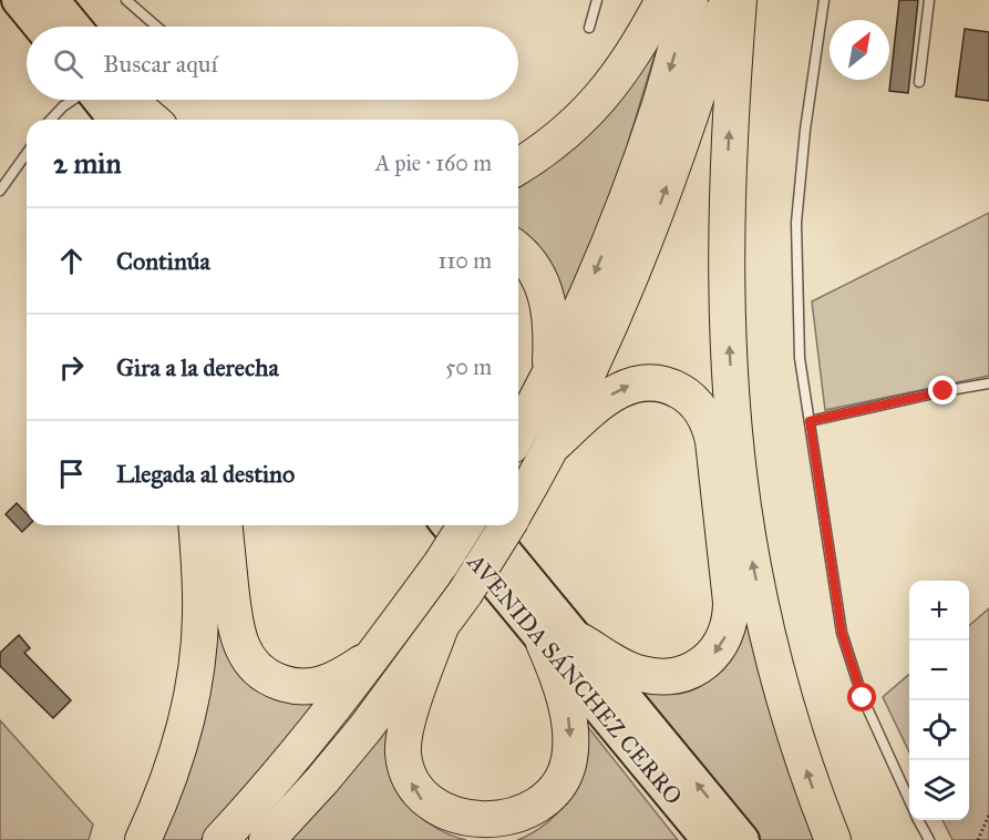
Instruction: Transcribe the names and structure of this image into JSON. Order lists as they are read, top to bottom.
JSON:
{
  "streets": {
    "highway": ["AVENIDA SÁNCHEZ CERRO"]
  },
  "north": "top right",
  "page": {
    "search": "Buscar aquí",
    "heading": ["2 min", "A pie · 160 m"],
    "list": [
      ["Continúa", "110 m"],
      ["Gira a la derecha", "50 m"],
      "Llegada al destino"
    ],
    "map_buttons": ["+", "−"]
  }
}
